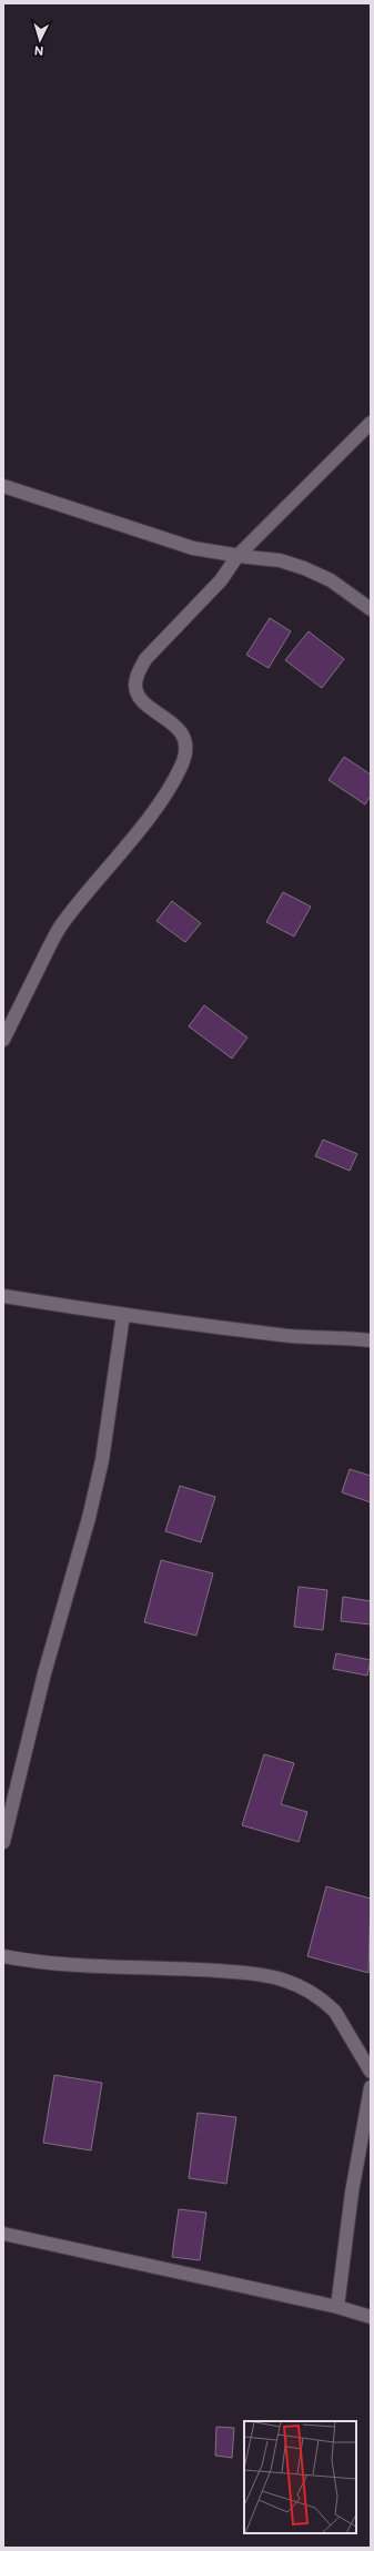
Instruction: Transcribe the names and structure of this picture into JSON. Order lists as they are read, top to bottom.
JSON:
{
  "north": "bottom"
}
